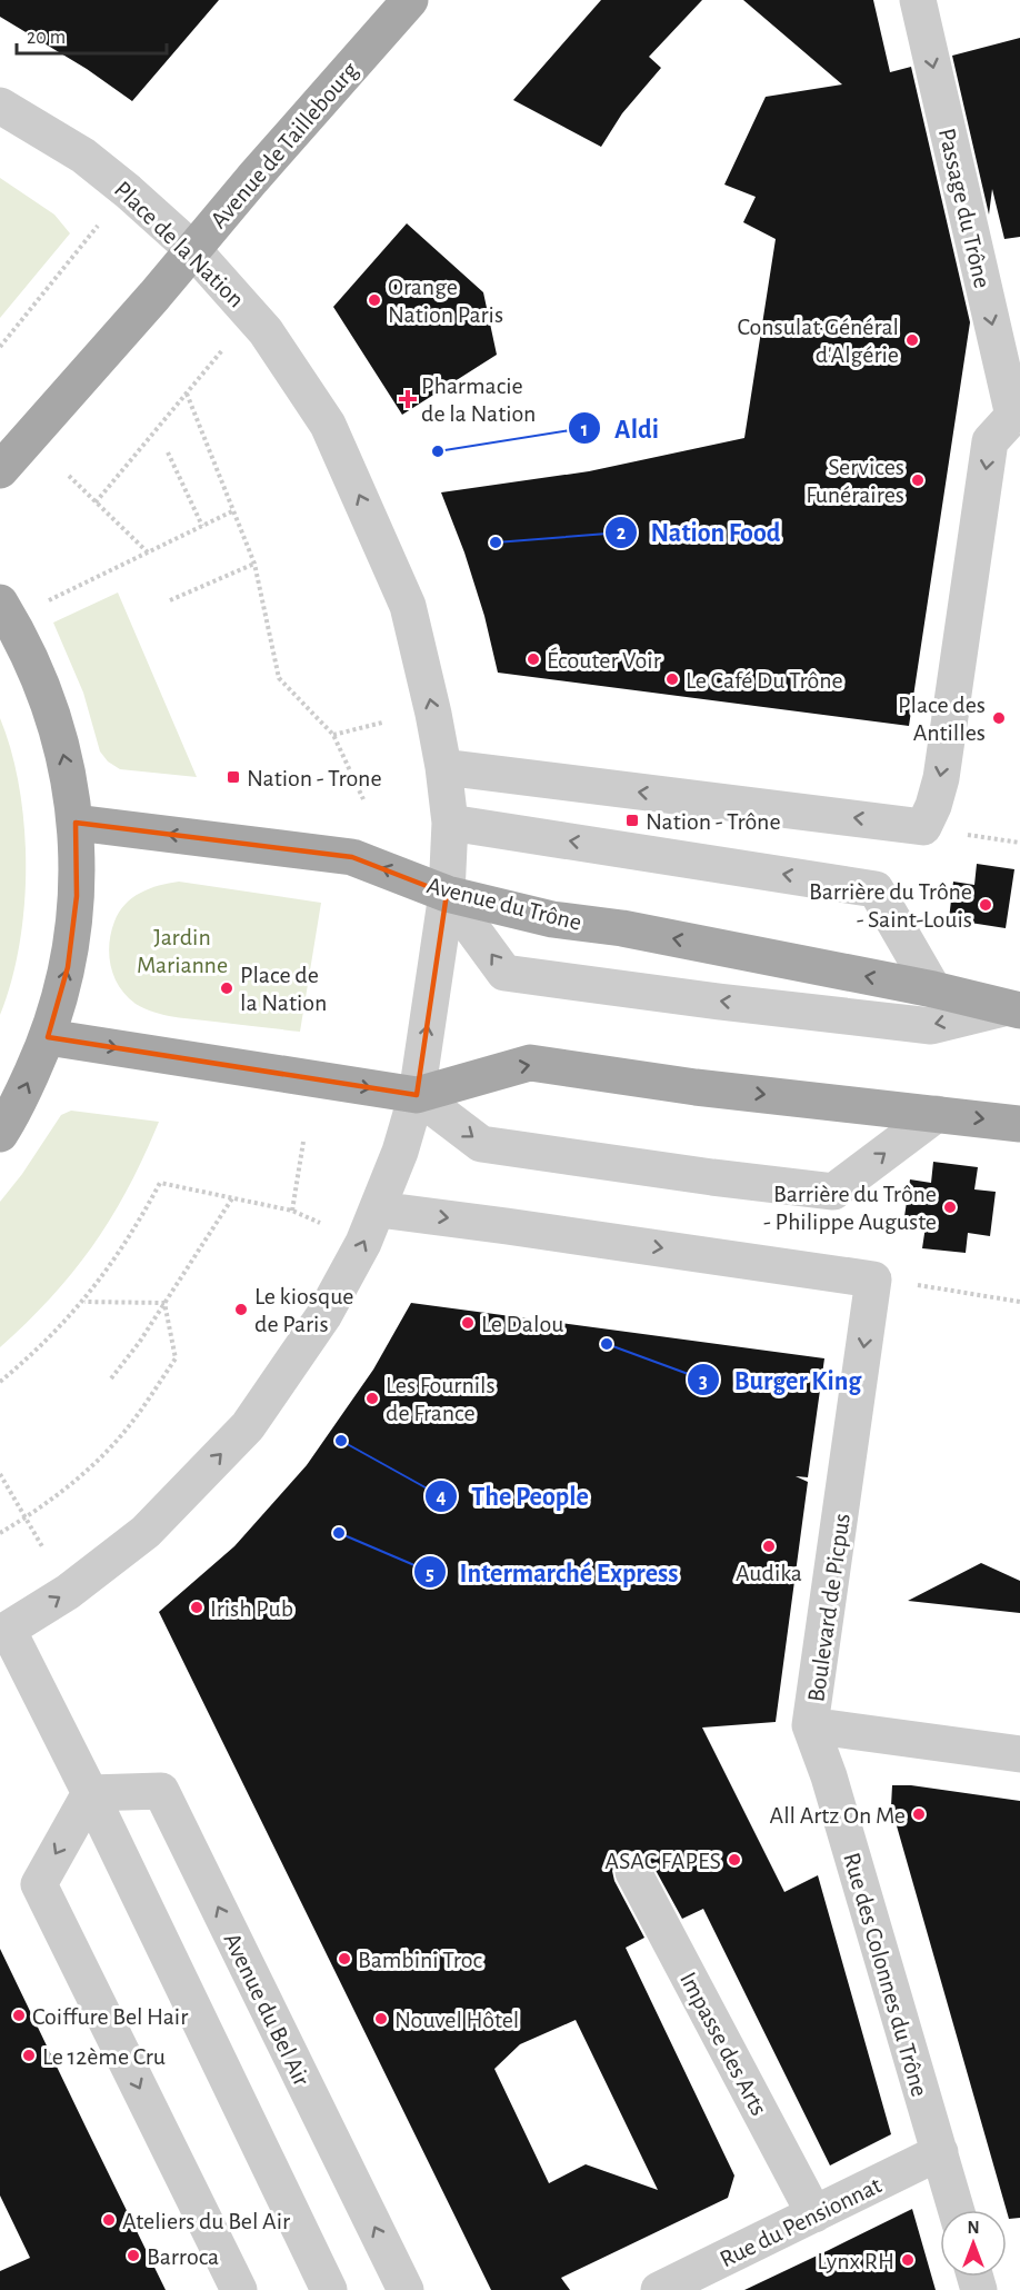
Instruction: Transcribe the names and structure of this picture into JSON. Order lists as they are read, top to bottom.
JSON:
{
  "streets": {
    "main road": ["Avenue de Taillebourg", "Avenue du Trône"],
    "street": [
      "Passage du Trône",
      "Place de la Nation",
      "Boulevard de Picpus",
      "Rue des Colonnes du Trône",
      "Avenue du Bel Air",
      "Impasse des Arts",
      "Rue du Pensionnat"
    ]
  },
  "crossings": [
    ["Avenue de Taillebourg", "Place de la Nation"],
    ["Place de la Nation", "Avenue du Trône"],
    ["Boulevard de Picpus", "Rue des Colonnes du Trône"],
    ["Rue des Colonnes du Trône", "Rue du Pensionnat"],
    ["Impasse des Arts", "Rue du Pensionnat"]
  ],
  "one_way": ["Passage du Trône", "Place de la Nation", "Boulevard de Picpus"],
  "parks": ["Jardin Marianne"],
  "places": {
    "other": [
      "Orange Nation Paris",
      "Consulat Général d'Algérie",
      "Aldi",
      "Services Funéraires",
      "Nation Food",
      "Écouter Voir",
      "Le Café Du Trône",
      "Place des Antilles",
      "Barrière du Trône - Saint-Louis",
      "Place de la Nation",
      "Barrière du Trône - Philippe Auguste",
      "Le kiosque de Paris",
      "Le Dalou",
      "Burger King",
      "Les Fournils de France",
      "The People",
      "Intermarché Express",
      "Audika",
      "Irish Pub",
      "All Artz On Me",
      "ASAC FAPES",
      "Bambini Troc",
      "Coiffure Bel Hair",
      "Nouvel Hôtel",
      "Le 12ème Cru",
      "Ateliers du Bel Air",
      "Barroca",
      "Lynx RH"
    ],
    "health": ["Pharmacie de la Nation"],
    "transit": ["Nation - Trone", "Nation - Trône"]
  },
  "scale_bar": "20 m",
  "north": "top"
}
